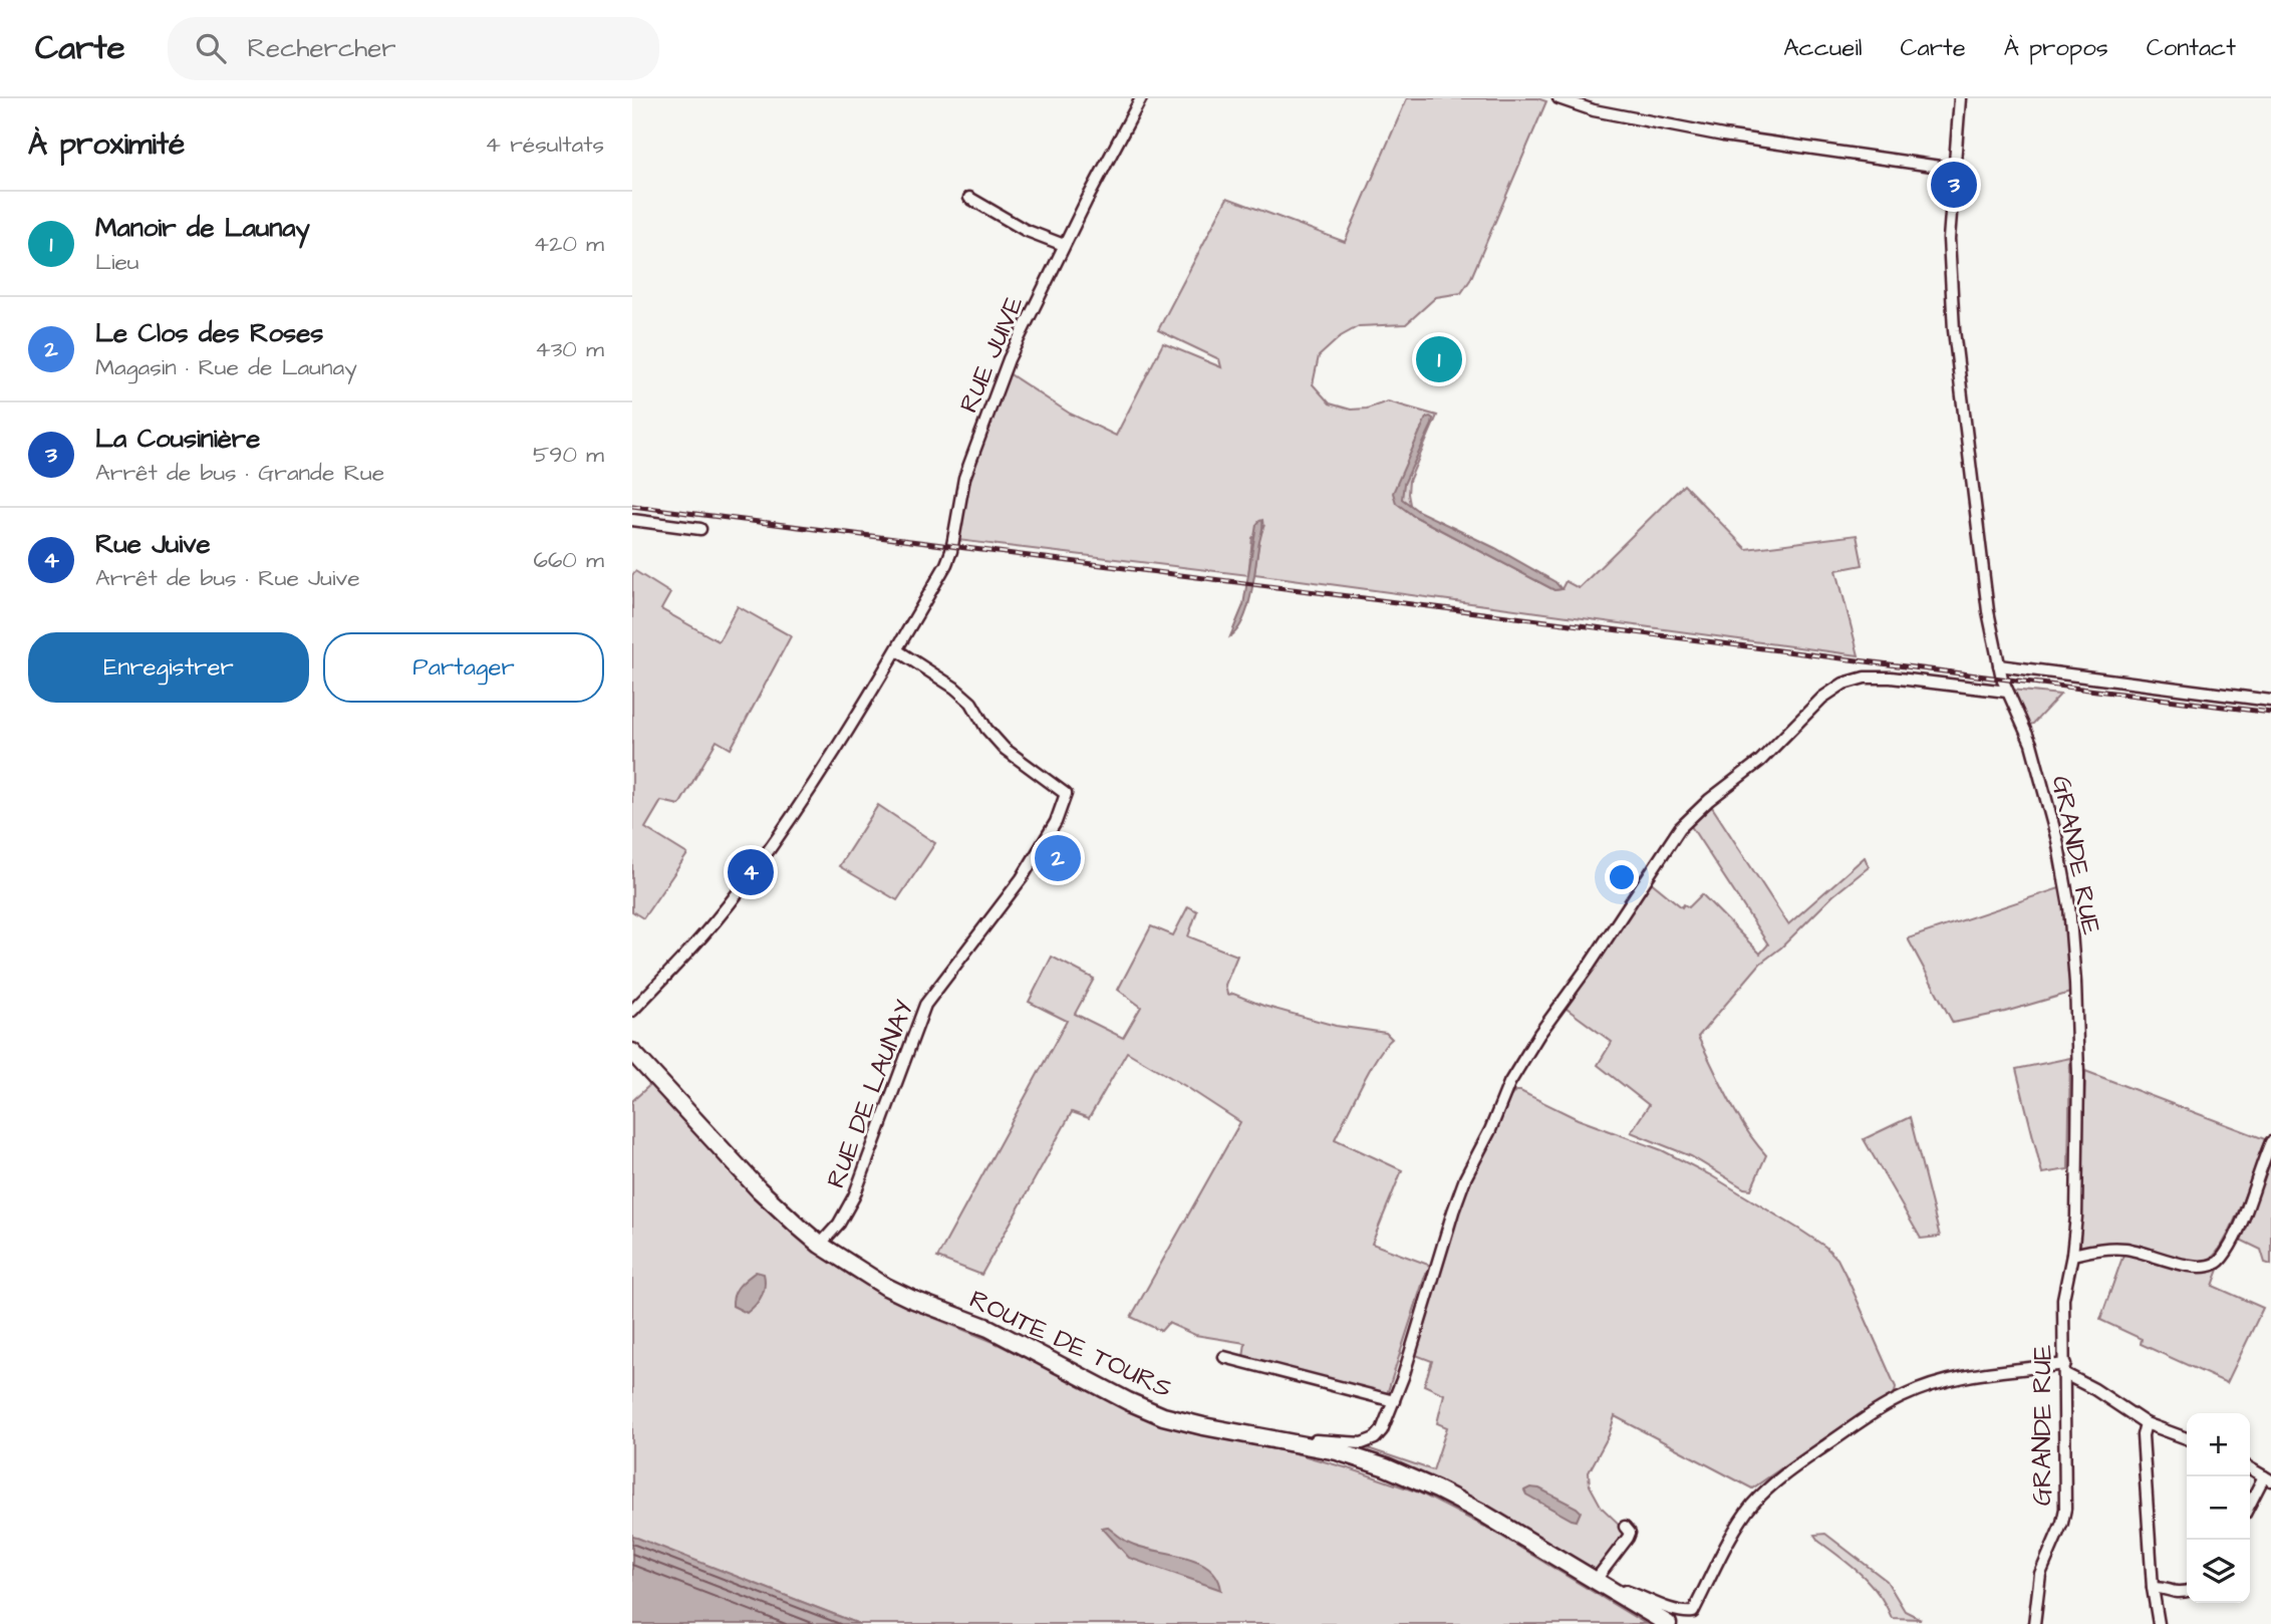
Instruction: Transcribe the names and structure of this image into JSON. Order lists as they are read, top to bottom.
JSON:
{
  "streets": {
    "main road": ["ROUTE DE TOURS"],
    "street": ["RUE JUIVE", "GRANDE RUE", "RUE DE LAUNAY"]
  },
  "crossings": [
    ["RUE JUIVE", "RUE DE LAUNAY"],
    ["RUE DE LAUNAY", "ROUTE DE TOURS"]
  ],
  "page": {
    "header": "Carte",
    "search": "Rechercher",
    "nav": [
      "Accueil",
      "Carte",
      "À propos",
      "Contact"
    ],
    "heading": ["À proximité", "4 résultats"],
    "pins": [
      "3",
      "1",
      "2",
      "4"
    ],
    "list": [
      {
        "mark": "1",
        "name": "Manoir de Launay",
        "note": "Lieu",
        "value": "420 m"
      },
      {
        "mark": "2",
        "name": "Le Clos des Roses",
        "note": "Magasin · Rue de Launay",
        "value": "430 m"
      },
      {
        "mark": "3",
        "name": "La Cousinière",
        "note": "Arrêt de bus · Grande Rue",
        "value": "590 m"
      },
      {
        "mark": "4",
        "name": "Rue Juive",
        "note": "Arrêt de bus · Rue Juive",
        "value": "660 m"
      }
    ],
    "buttons": ["Enregistrer", "Partager"],
    "map_buttons": ["+", "−"]
  }
}
